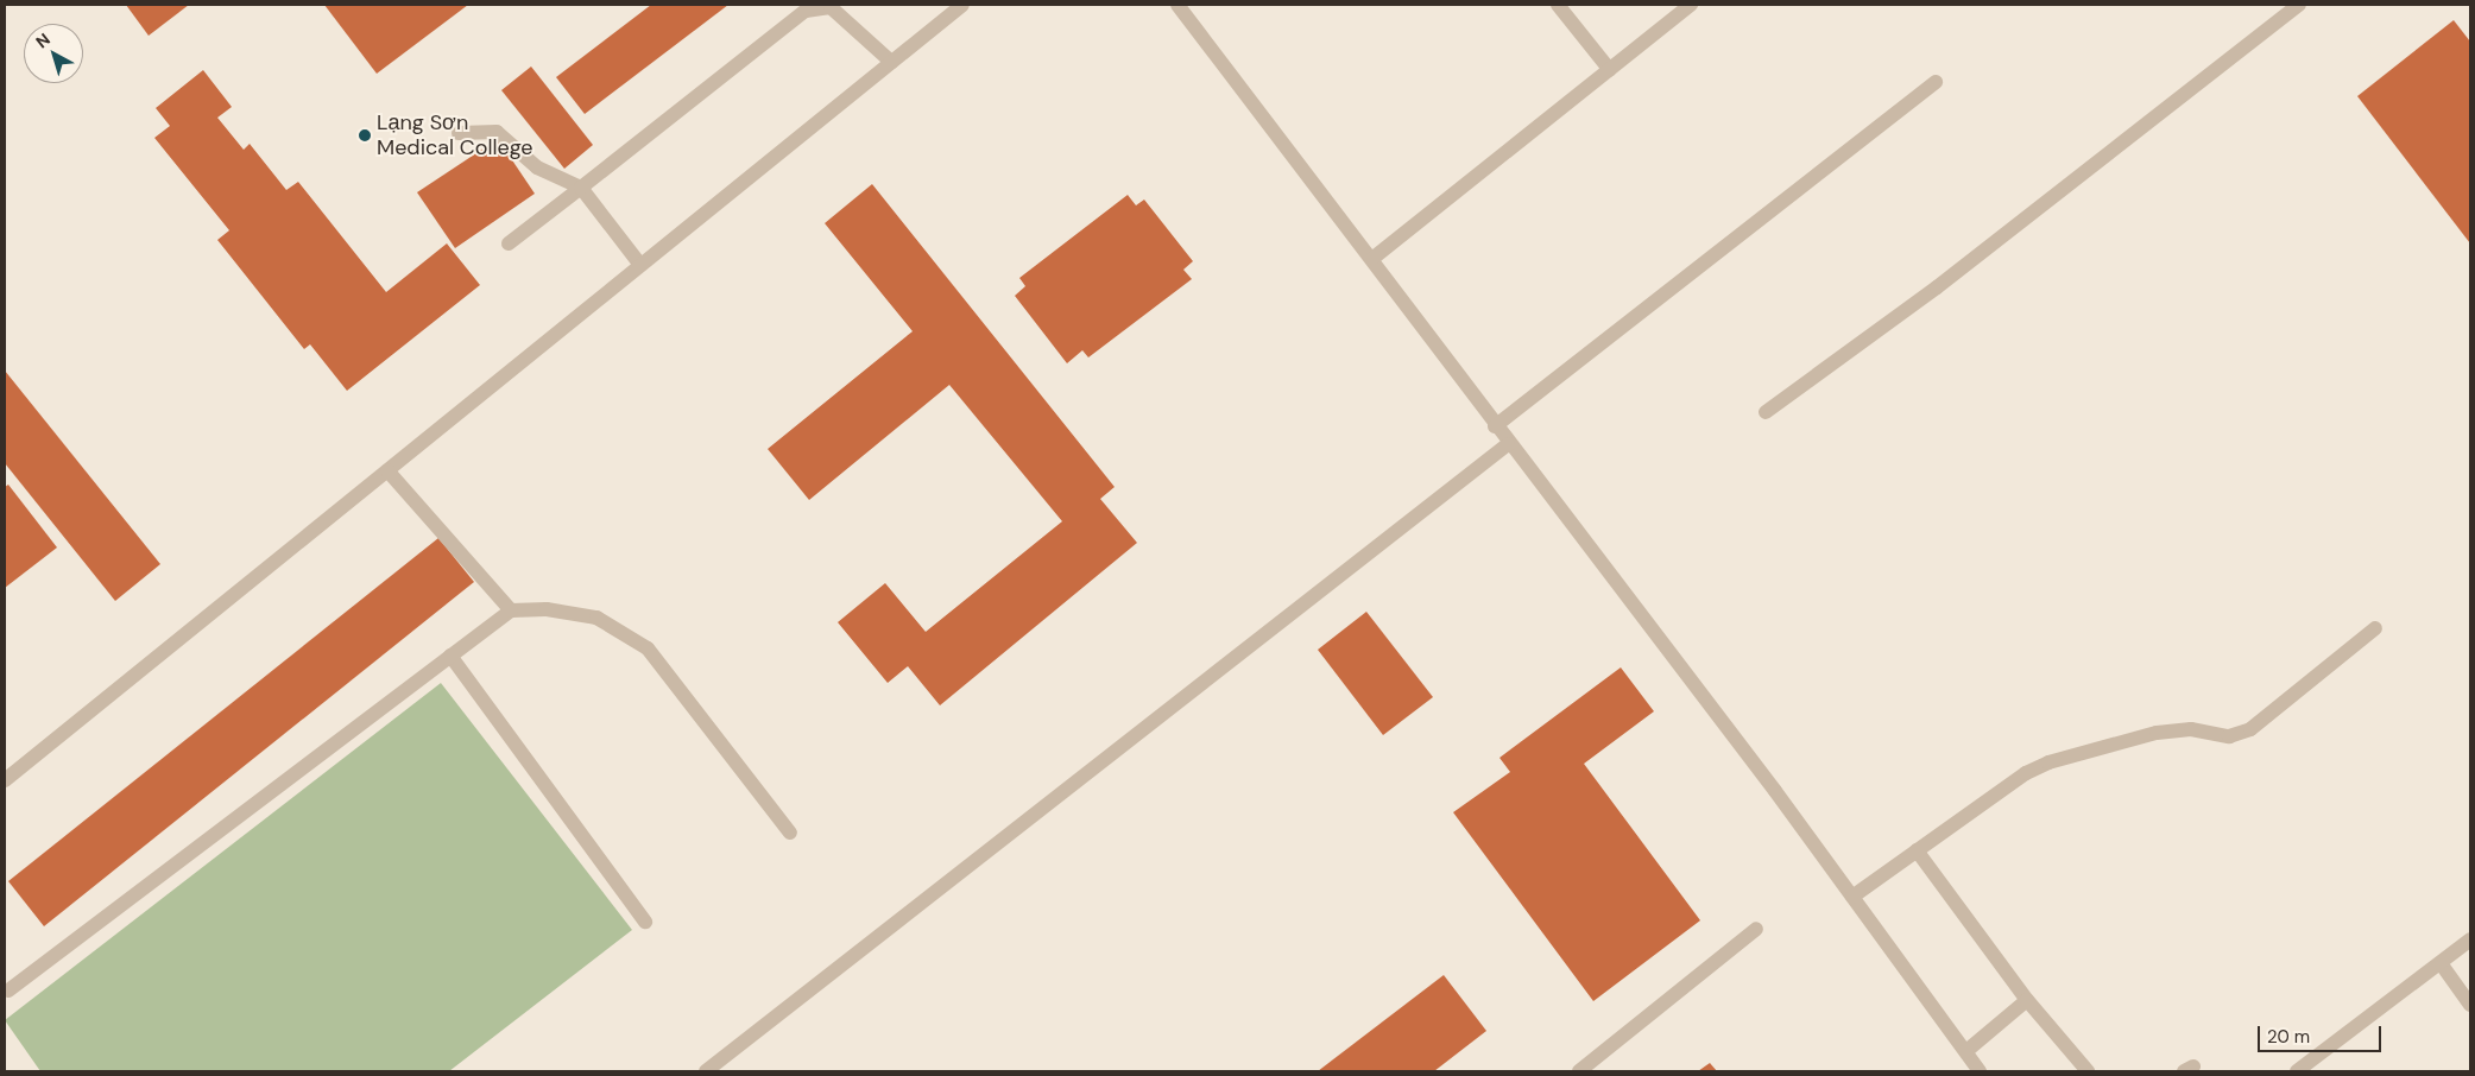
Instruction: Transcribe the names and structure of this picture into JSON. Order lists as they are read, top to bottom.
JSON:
{
  "places": ["Lạng Sơn Medical College"],
  "scale_bar": "20 m",
  "north": "top left"
}
